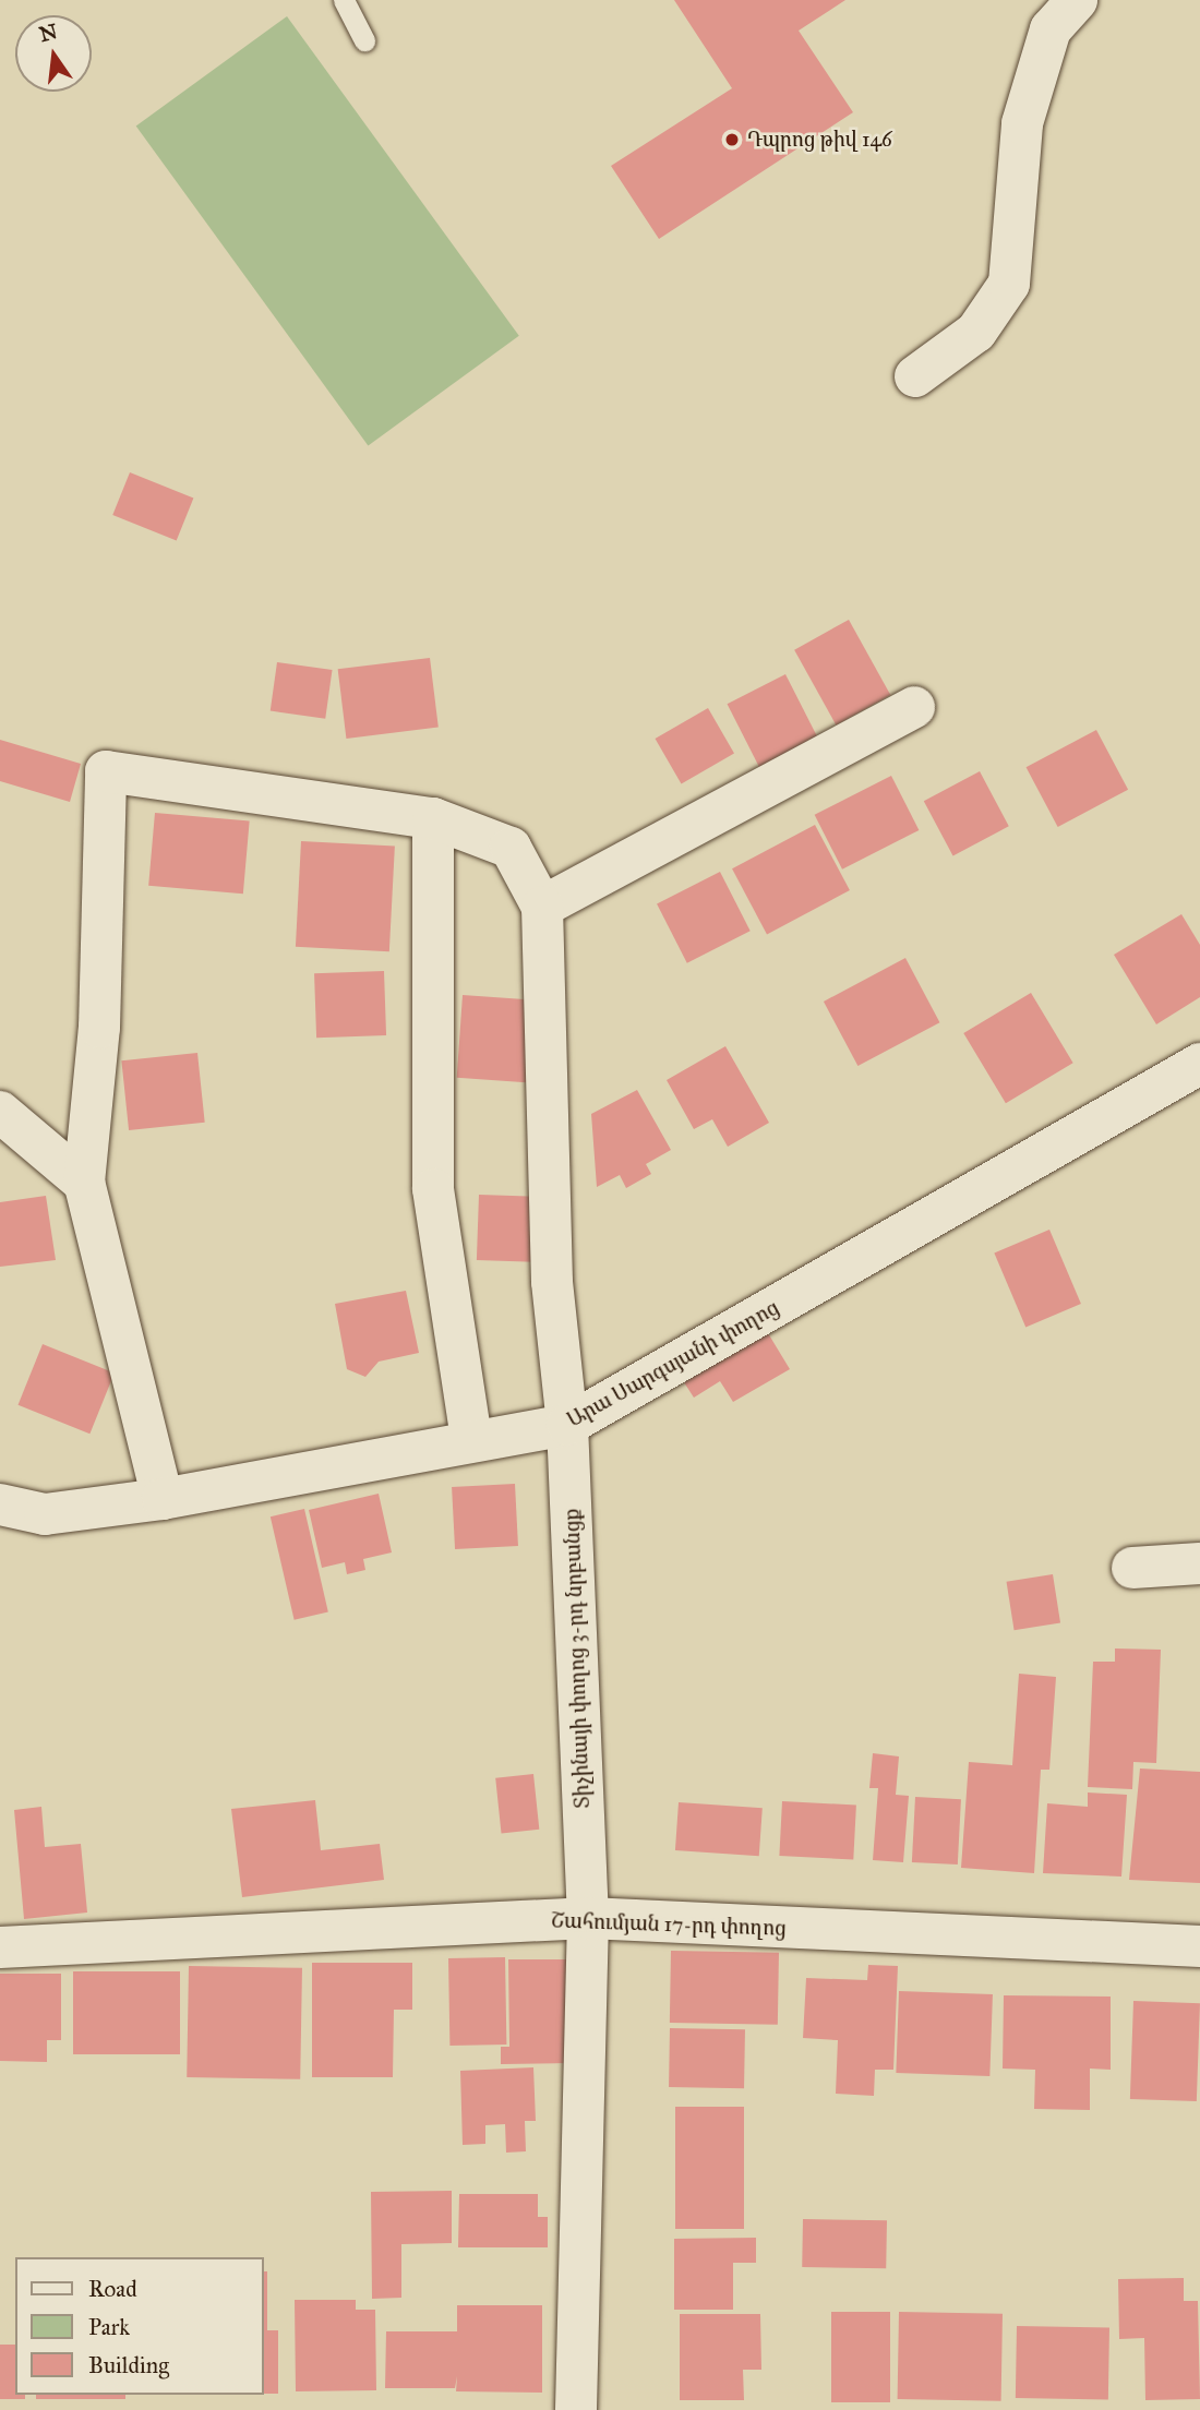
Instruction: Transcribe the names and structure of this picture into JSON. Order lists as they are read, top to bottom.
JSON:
{
  "streets": {
    "street": ["Արա Սարգսյանի փողոց", "Տիչինայի փողոց 3-րդ նրբանցք", "Շահումյան 17-րդ փողոց"]
  },
  "crossings": [
    ["Արա Սարգսյանի փողոց", "Տիչինայի փողոց 3-րդ նրբանցք"],
    ["Տիչինայի փողոց 3-րդ նրբանցք", "Շահումյան 17-րդ փողոց"]
  ],
  "places": ["Դպրոց թիվ 146"],
  "legend": ["Road", "Park", "Building"],
  "north": "top"
}
